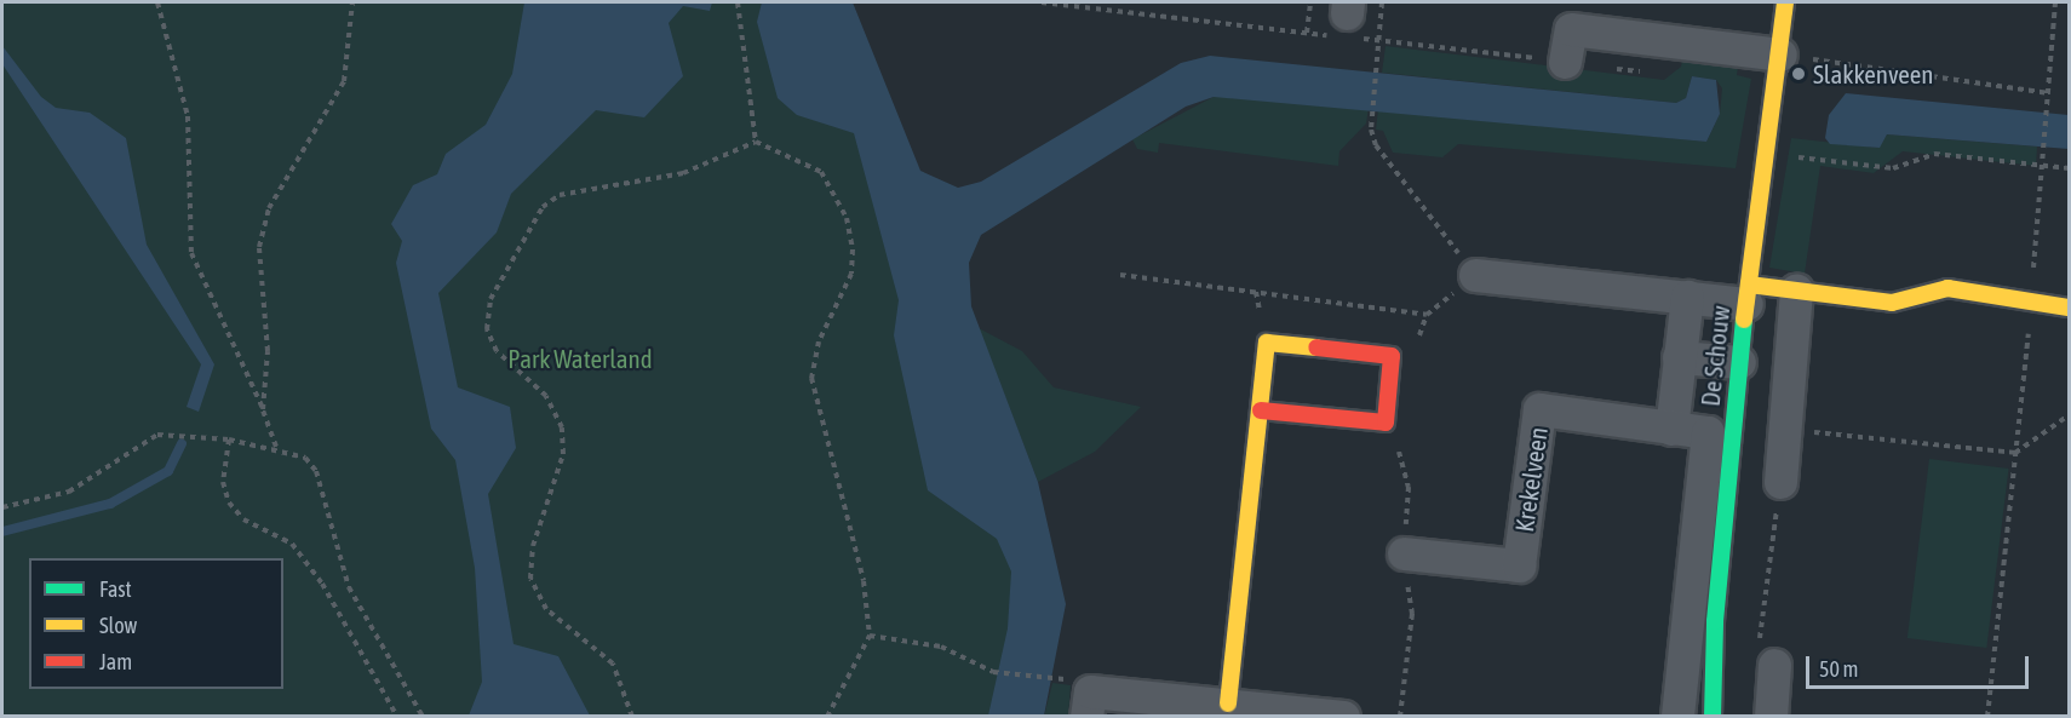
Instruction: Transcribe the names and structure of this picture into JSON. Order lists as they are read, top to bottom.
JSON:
{
  "streets": {
    "street": ["De Schouw", "Krekelveen"]
  },
  "parks": ["Park Waterland"],
  "places": ["Slakkenveen"],
  "legend": ["Fast", "Slow", "Jam"],
  "scale_bar": "50 m"
}
